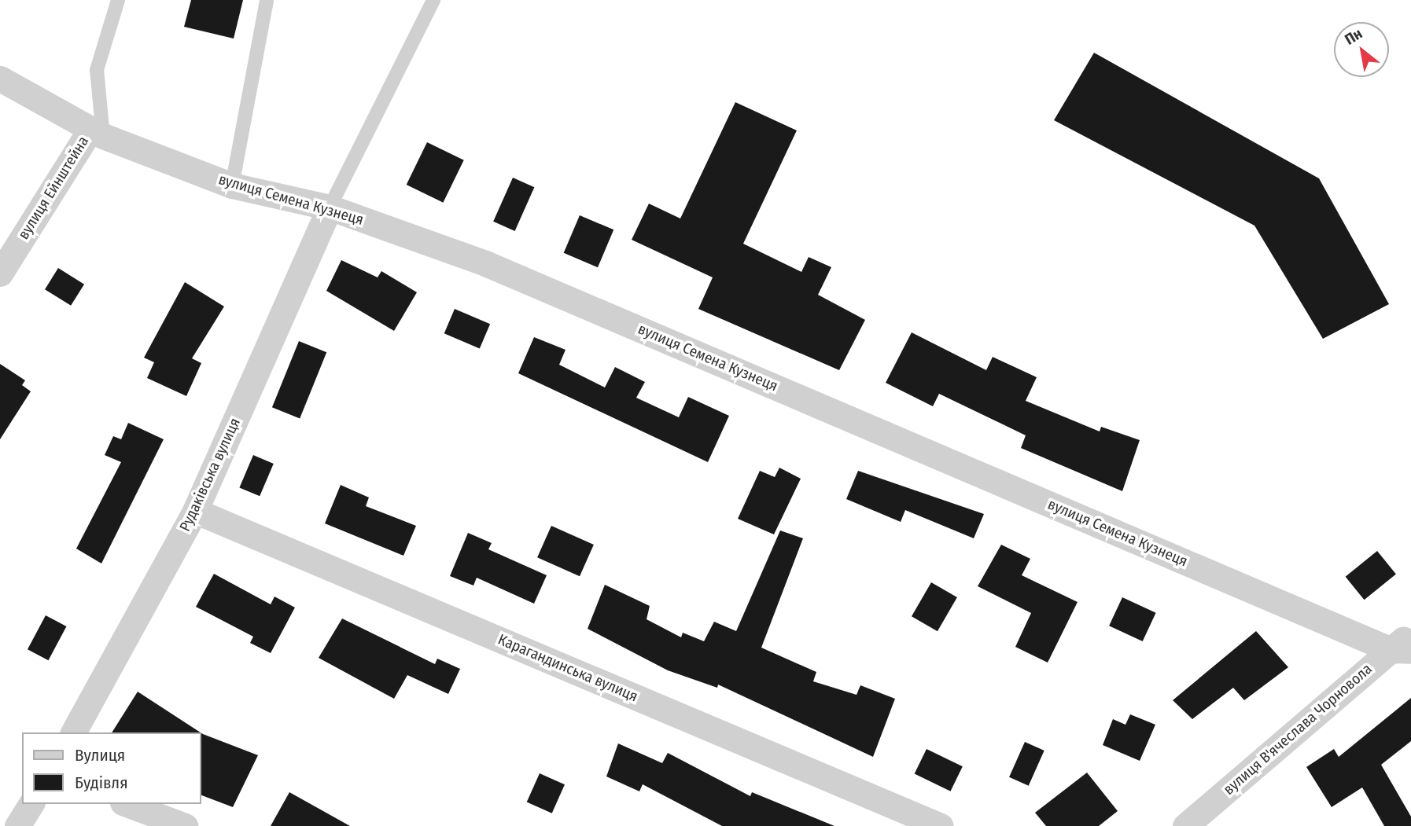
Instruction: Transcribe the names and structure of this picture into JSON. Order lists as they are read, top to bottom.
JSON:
{
  "streets": {
    "street": [
      "вулиця Ейнштейна",
      "вулиця Семена Кузнеця",
      "Рудаківська вулиця",
      "Карагандинська вулиця",
      "вулиця В'ячеслава Чорновола"
    ]
  },
  "crossings": [
    ["вулиця Ейнштейна", "вулиця Семена Кузнеця"],
    ["вулиця Семена Кузнеця", "Рудаківська вулиця"],
    ["вулиця Семена Кузнеця", "вулиця В'ячеслава Чорновола"],
    ["Рудаківська вулиця", "Карагандинська вулиця"]
  ],
  "legend": ["Вулиця", "Будівля"],
  "north": "top left"
}
